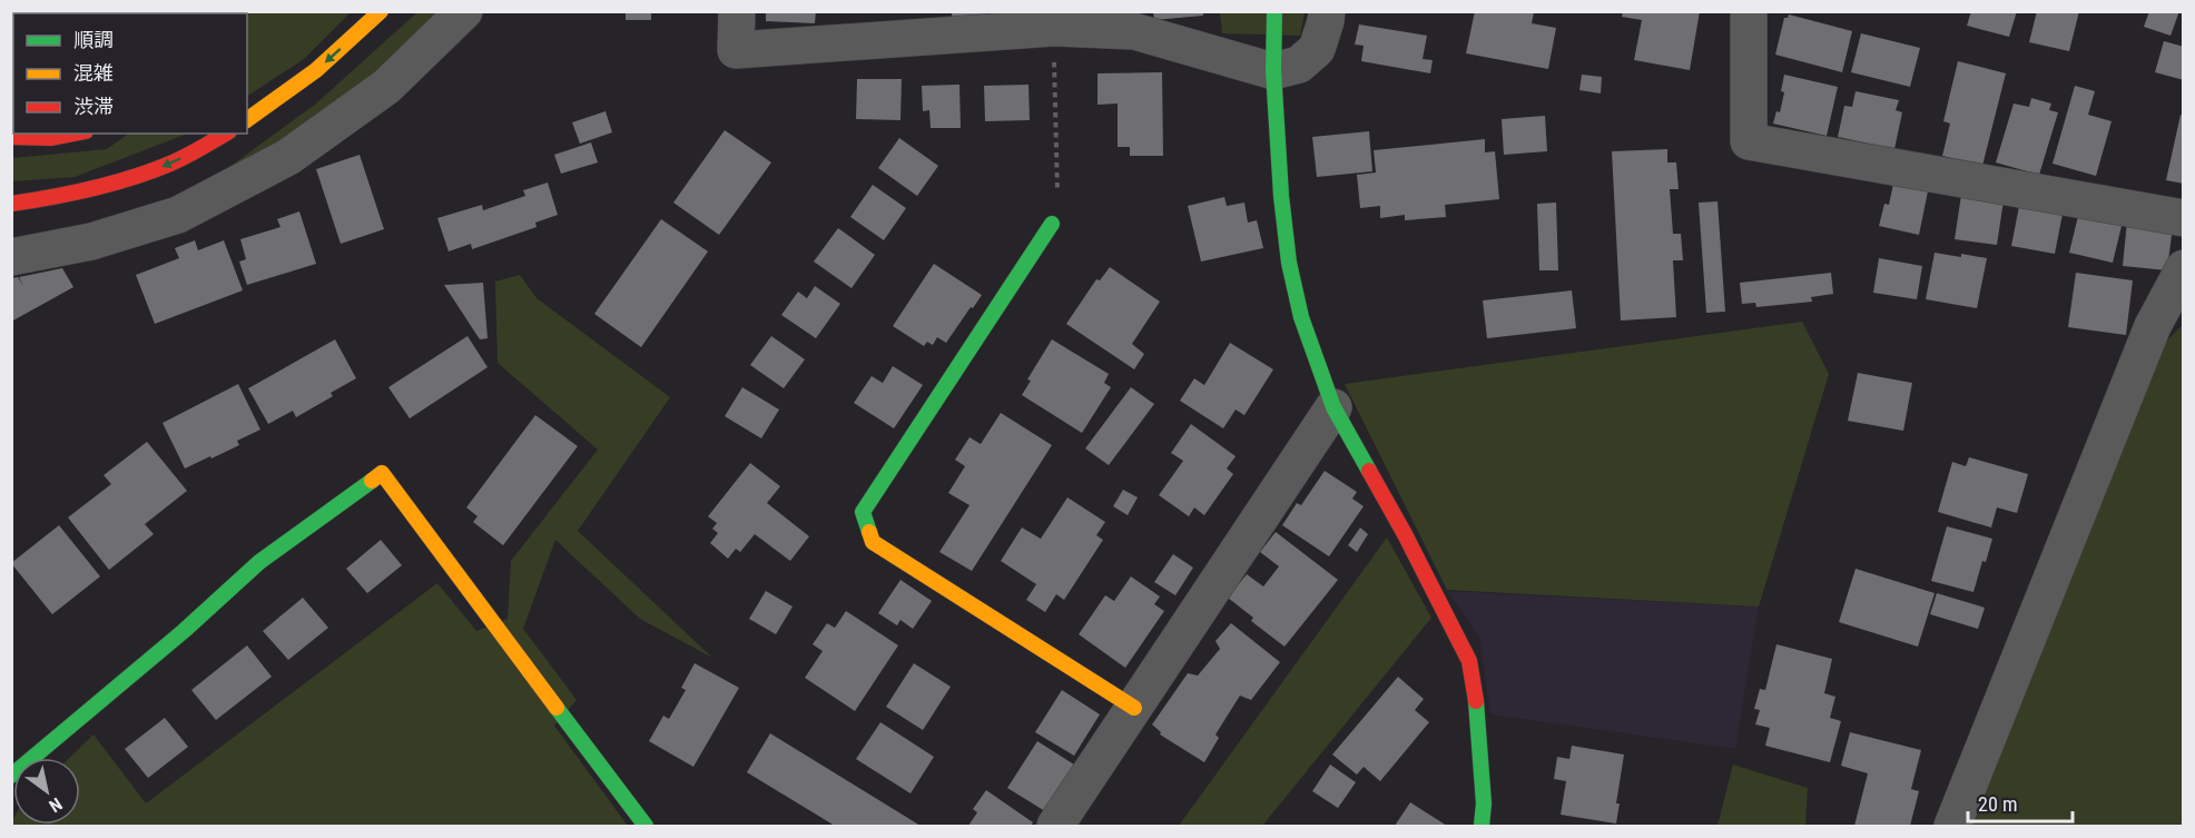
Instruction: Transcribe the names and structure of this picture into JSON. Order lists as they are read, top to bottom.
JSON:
{
  "legend": ["順調", "混雑", "渋滞"],
  "scale_bar": "20 m",
  "north": "bottom right"
}
